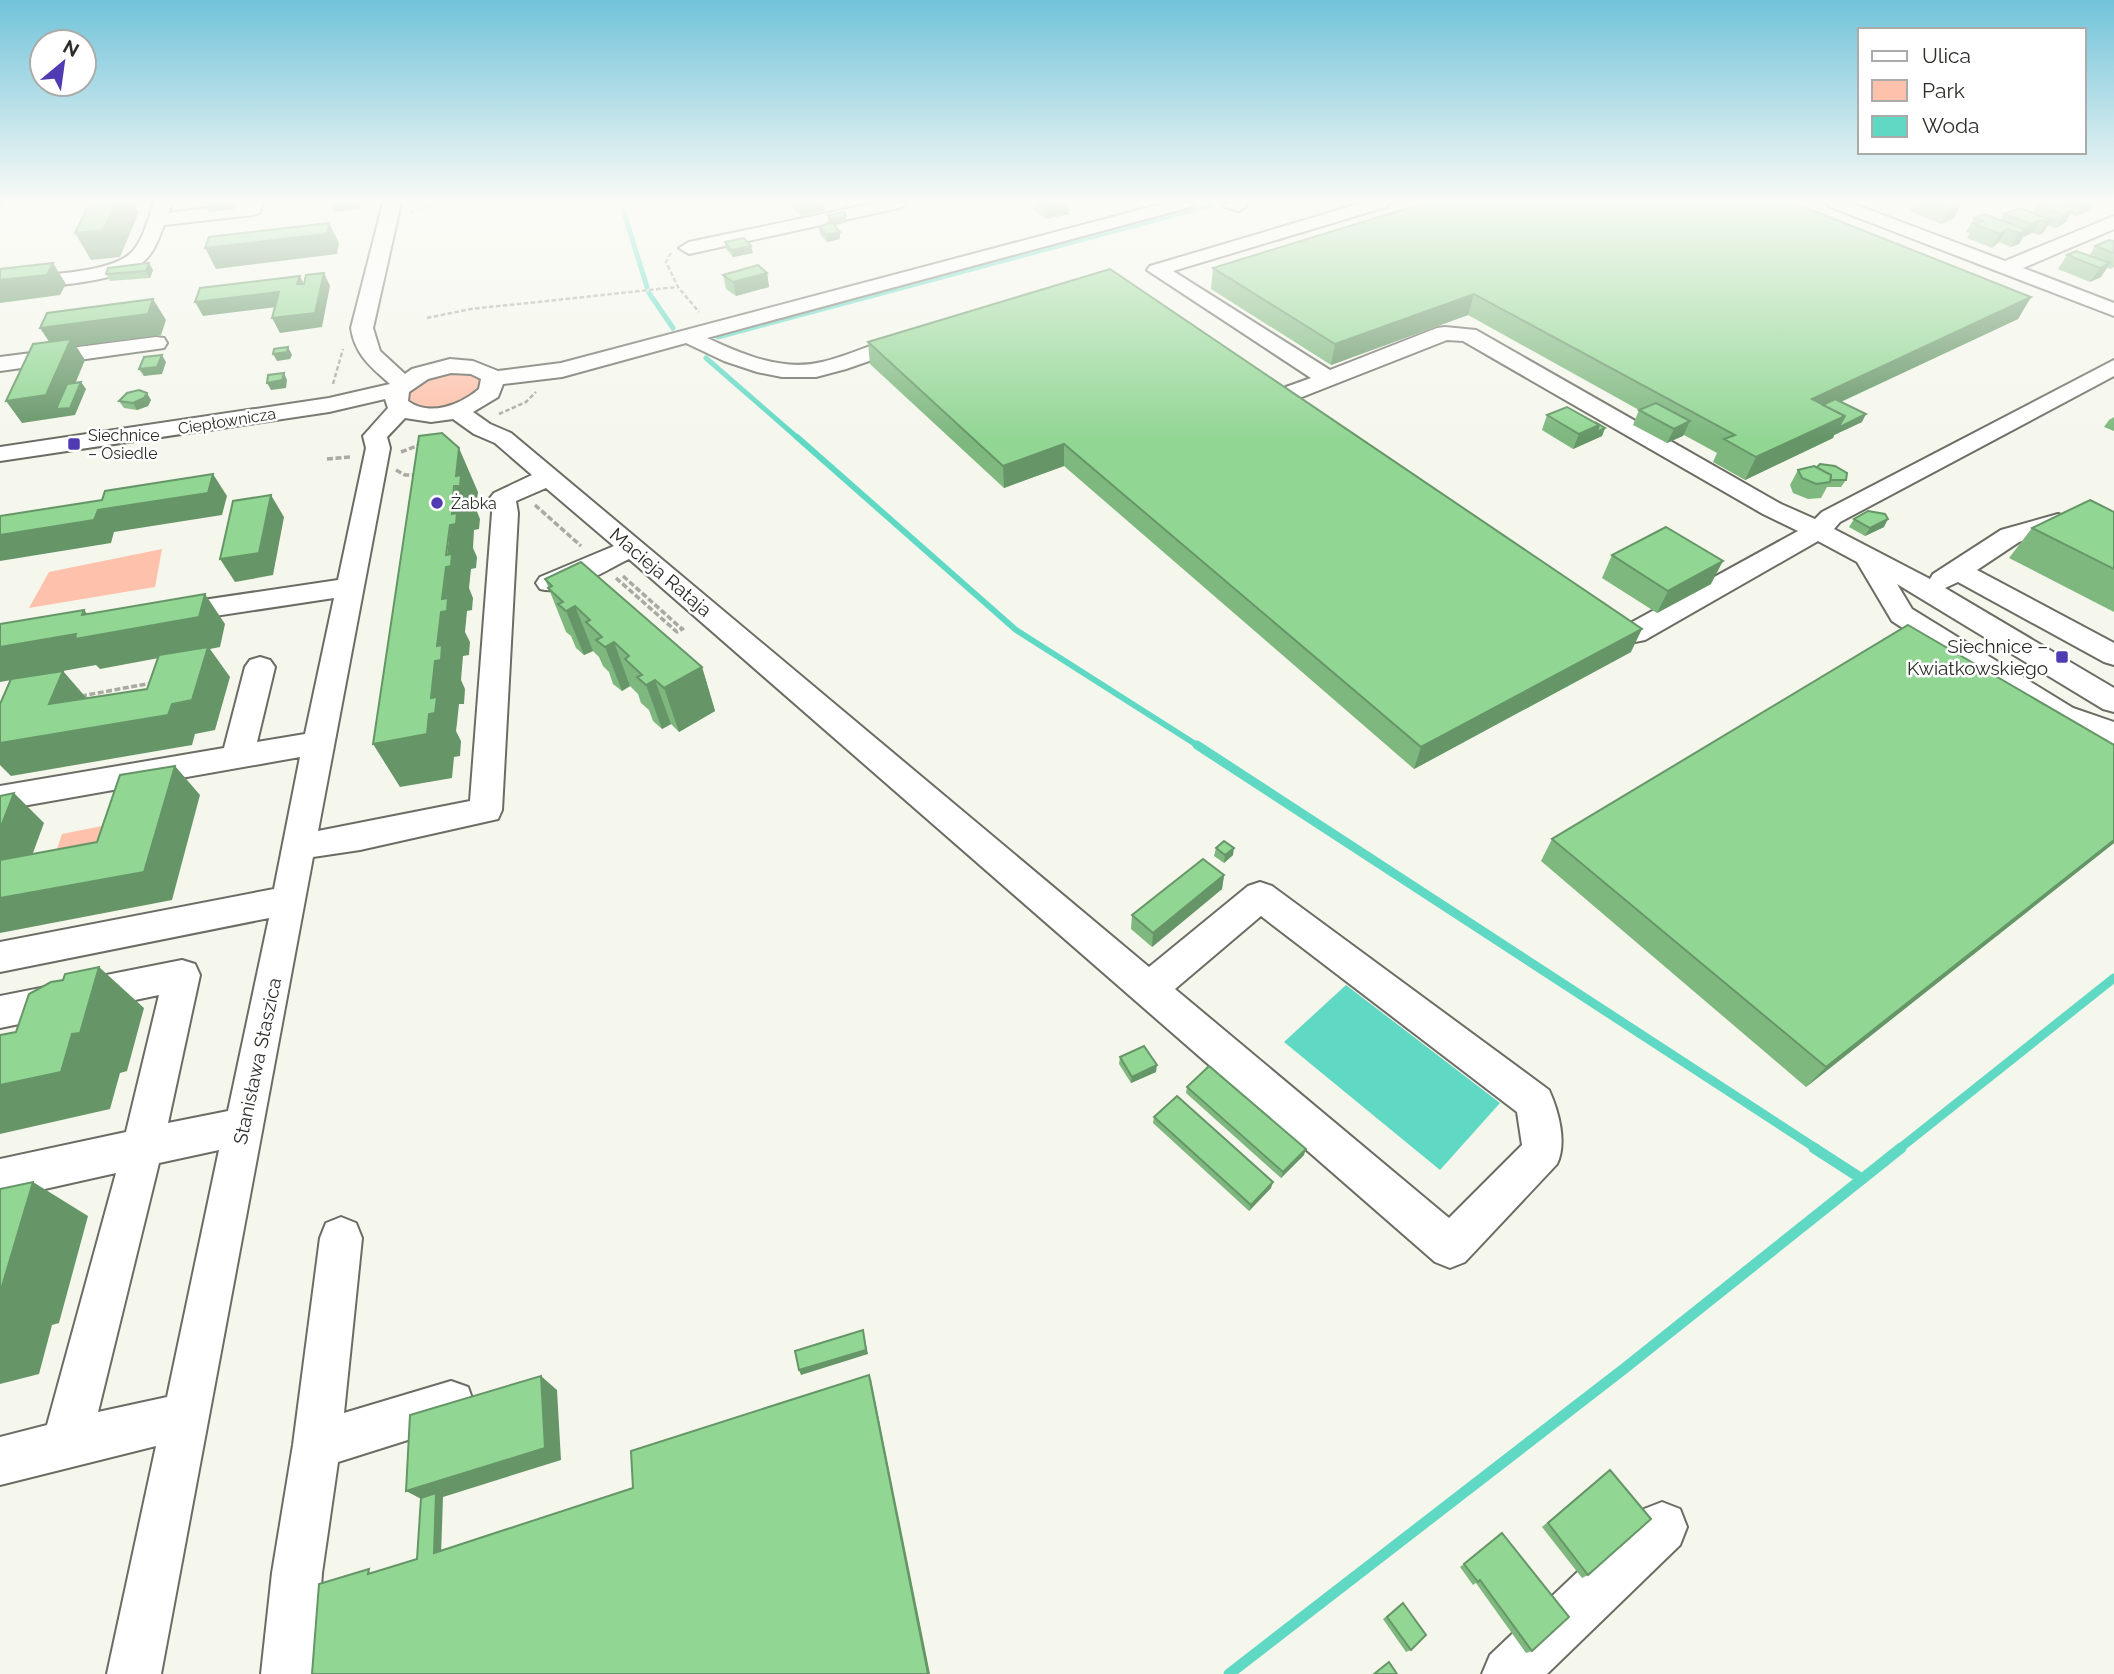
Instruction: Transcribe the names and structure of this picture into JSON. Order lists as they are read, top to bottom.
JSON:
{
  "streets": {
    "street": ["Ciepłownicza", "Macieja Rataja", "Stanisława Staszica"]
  },
  "crossings": [
    ["Ciepłownicza", "Stanisława Staszica"]
  ],
  "places": {
    "transit": ["Siechnice – Osiedle", "Siechnice – Kwiatkowskiego"],
    "other": ["Żabka"]
  },
  "legend": ["Ulica", "Park", "Woda"],
  "north": "top right"
}
